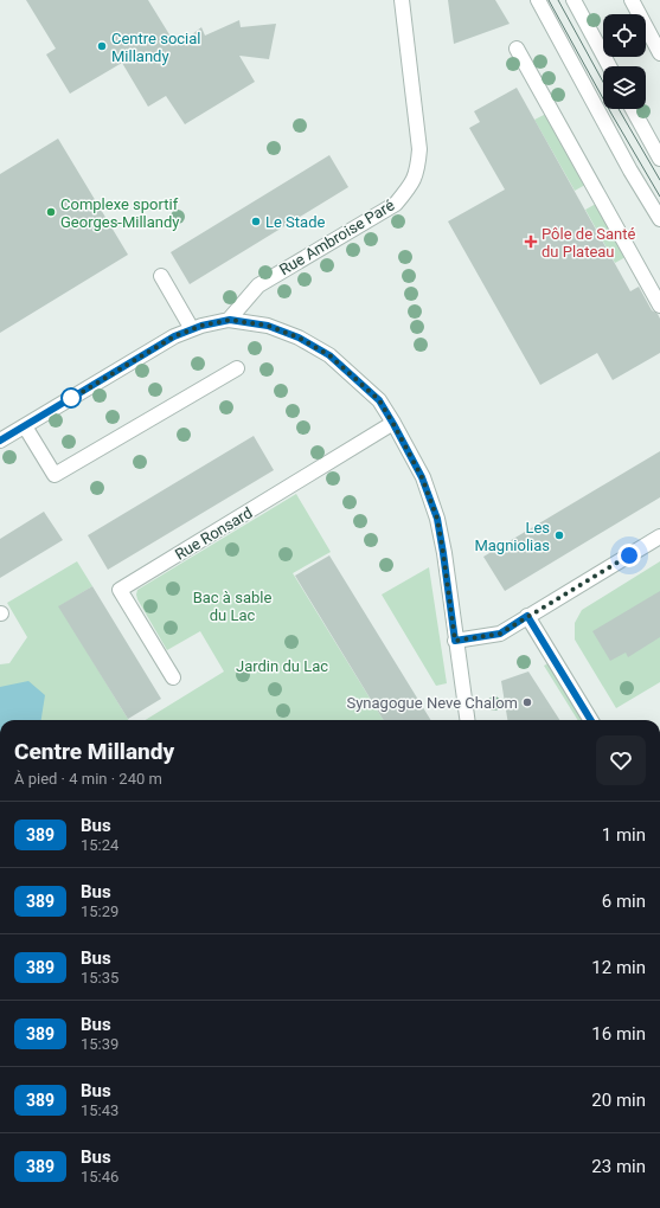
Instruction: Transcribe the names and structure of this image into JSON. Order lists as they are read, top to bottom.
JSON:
{
  "streets": {
    "street": ["Rue Ambroise Paré", "Rue Ronsard"]
  },
  "parks": ["Bac à sable du Lac", "Jardin du Lac"],
  "places": {
    "other": [
      "Centre social Millandy",
      "Complexe sportif Georges-Millandy",
      "Le Stade",
      "Les Magniolias",
      "Synagogue Neve Chalom"
    ],
    "health": ["Pôle de Santé du Plateau"]
  },
  "lines": ["bus line 389"],
  "page": {
    "heading": ["Centre Millandy", "À pied · 4 min · 240 m"],
    "list": [
      {
        "mark": "389",
        "name": "Bus",
        "note": "15:24",
        "value": "1 min"
      },
      {
        "mark": "389",
        "name": "Bus",
        "note": "15:29",
        "value": "6 min"
      },
      {
        "mark": "389",
        "name": "Bus",
        "note": "15:35",
        "value": "12 min"
      },
      {
        "mark": "389",
        "name": "Bus",
        "note": "15:39",
        "value": "16 min"
      },
      {
        "mark": "389",
        "name": "Bus",
        "note": "15:43",
        "value": "20 min"
      },
      {
        "mark": "389",
        "name": "Bus",
        "note": "15:46",
        "value": "23 min"
      }
    ]
  }
}
